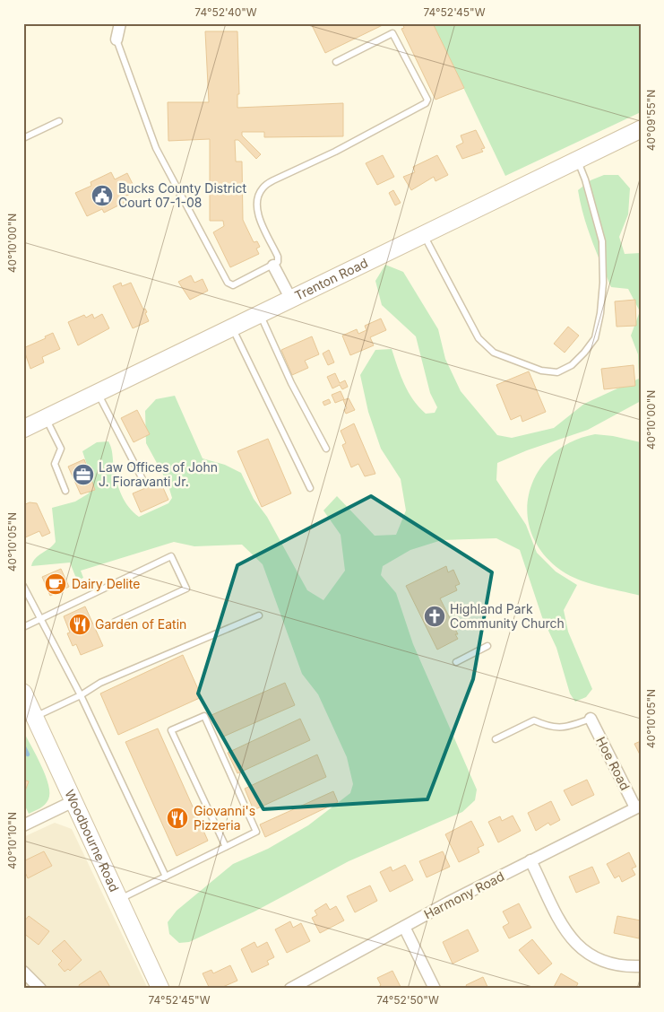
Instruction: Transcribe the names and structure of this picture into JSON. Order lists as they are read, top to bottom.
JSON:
{
  "streets": {
    "main road": ["Trenton Road", "Woodbourne Road"],
    "street": ["Hoe Road", "Harmony Road"]
  },
  "crossings": [
    ["Hoe Road", "Harmony Road"]
  ],
  "places": {
    "public building": ["Bucks County District Court 07-1-08"],
    "office": ["Law Offices of John J. Fioravanti Jr."],
    "cafe": ["Dairy Delite"],
    "church": ["Highland Park Community Church"],
    "restaurant": ["Garden of Eatin", "Giovanni's Pizzeria"]
  },
  "coordinates": [
    "74°52'40\"W",
    "74°52'45\"W",
    "40°09'55\"N",
    "40°10'00\"N",
    "40°10'05\"N",
    "40°10'10\"N",
    "74°52'50\"W"
  ]
}
